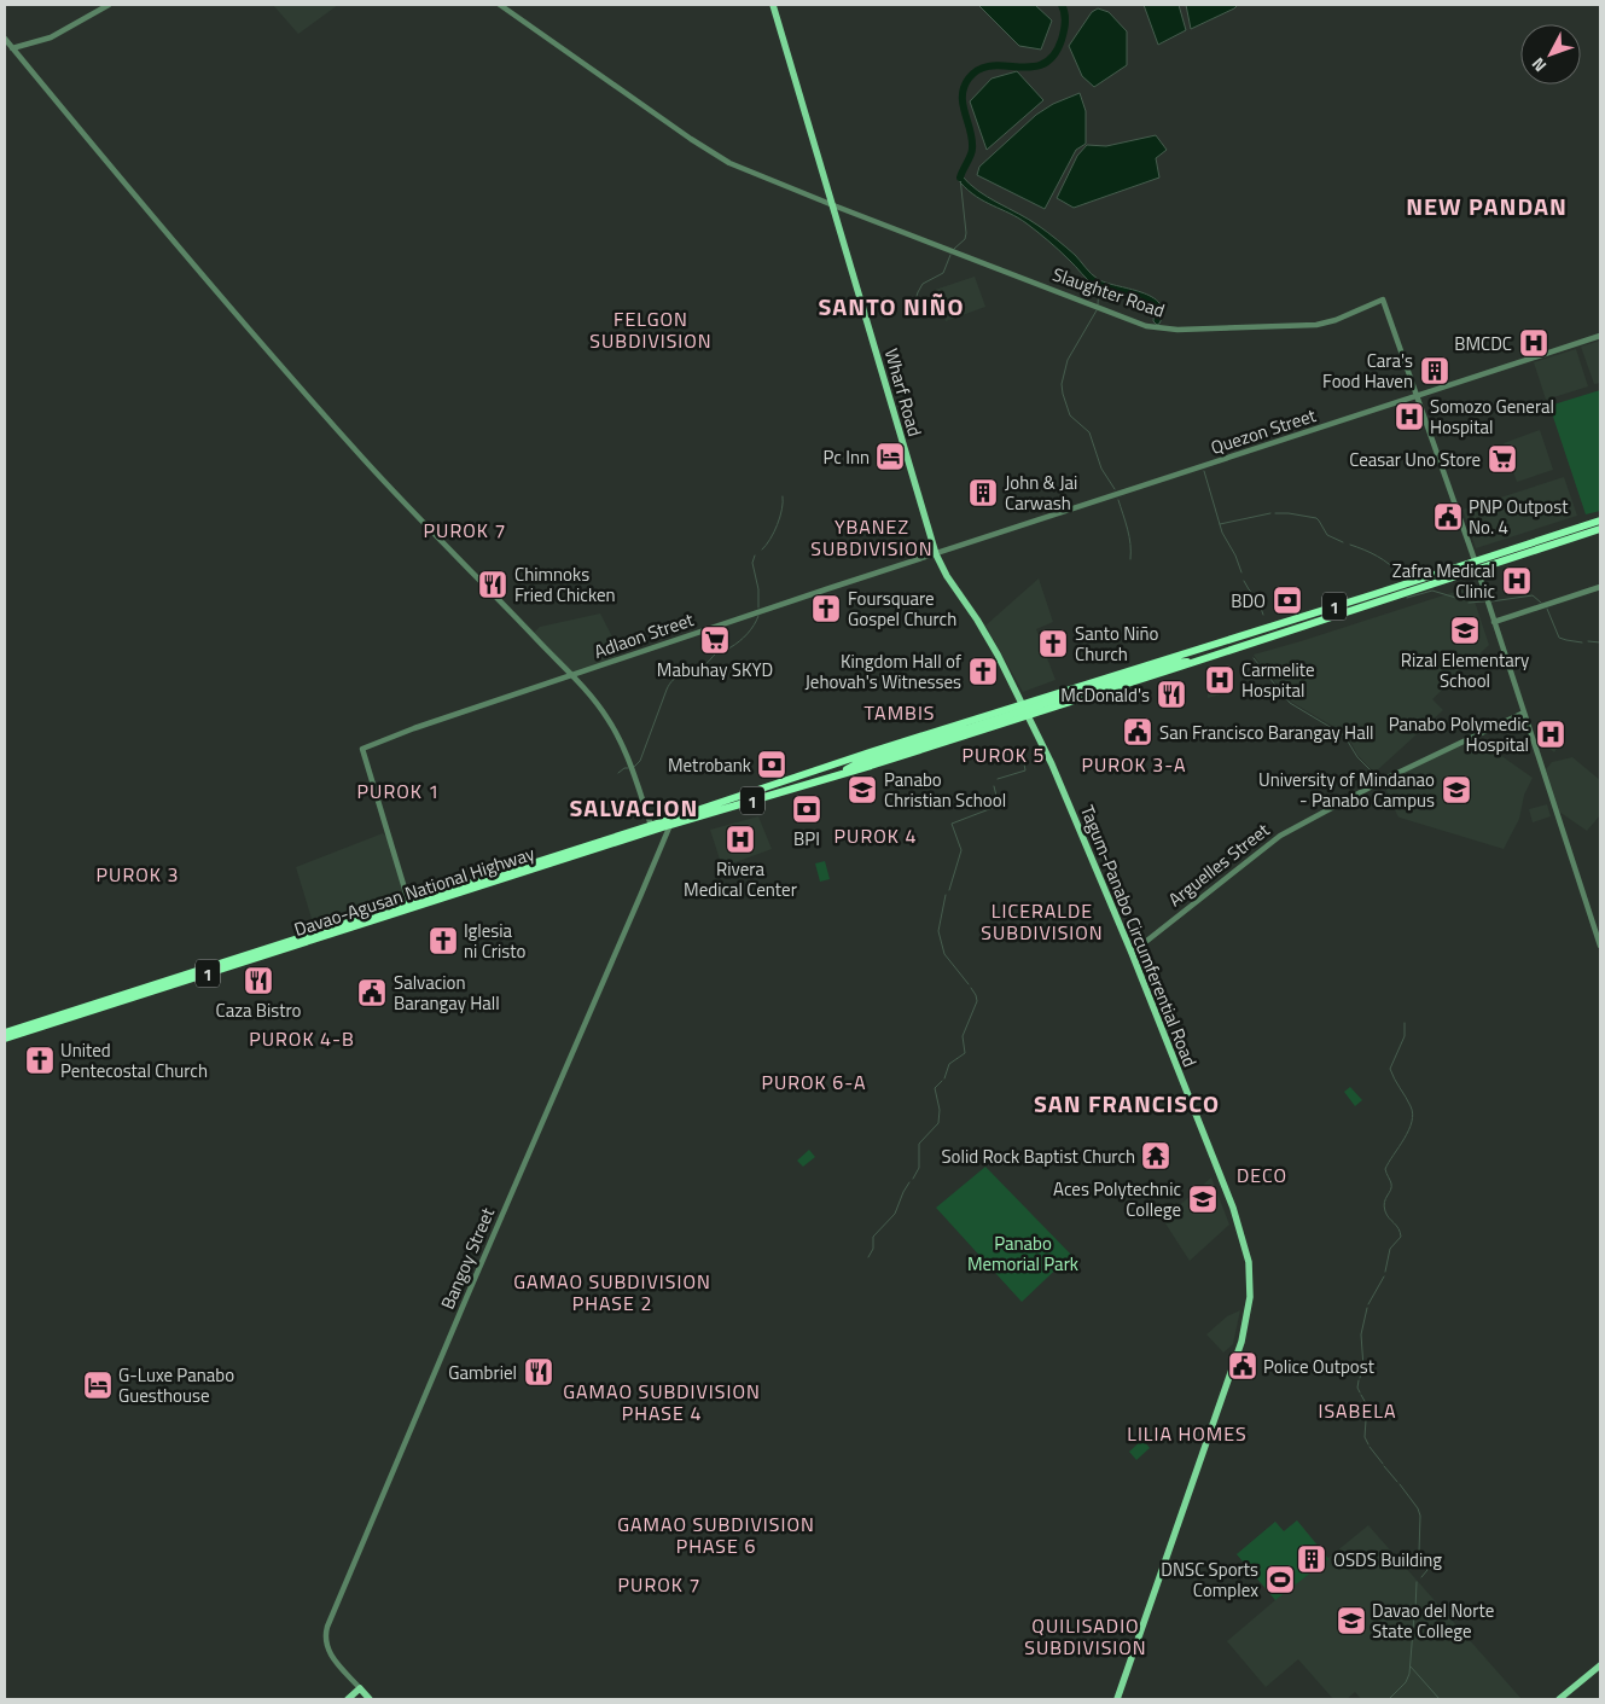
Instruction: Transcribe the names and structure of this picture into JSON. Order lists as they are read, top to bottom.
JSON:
{
  "streets": {
    "highway": ["1", "Davao-Agusan National Highway"],
    "main road": ["Wharf Road", "Tagum-Panabo Circumferential Road", "Bangoy Street"],
    "street": [
      "Slaughter Road",
      "Quezon Street",
      "Adlaon Street",
      "Arguelles Street"
    ]
  },
  "crossings": [
    ["Slaughter Road", "Wharf Road"],
    ["Slaughter Road", "Quezon Street"],
    ["Wharf Road", "Quezon Street"],
    ["Wharf Road", "Adlaon Street"],
    ["Wharf Road", "Davao-Agusan National Highway"],
    ["Wharf Road", "Tagum-Panabo Circumferential Road"],
    ["Quezon Street", "Adlaon Street"],
    ["Adlaon Street", "Davao-Agusan National Highway"],
    ["Arguelles Street", "Tagum-Panabo Circumferential Road"],
    ["Davao-Agusan National Highway", "Tagum-Panabo Circumferential Road"],
    ["Davao-Agusan National Highway", "Bangoy Street"]
  ],
  "districts": [
    "NEW PANDAN",
    "SANTO NIÑO",
    "FELGON SUBDIVISION",
    "YBANEZ SUBDIVISION",
    "PUROK 7",
    "TAMBIS",
    "PUROK 5",
    "PUROK 3-A",
    "PUROK 1",
    "SALVACION",
    "PUROK 4",
    "PUROK 3",
    "LICERALDE SUBDIVISION",
    "PUROK 4-B",
    "PUROK 6-A",
    "SAN FRANCISCO",
    "DECO",
    "GAMAO SUBDIVISION PHASE 2",
    "GAMAO SUBDIVISION PHASE 4",
    "ISABELA",
    "LILIA HOMES",
    "GAMAO SUBDIVISION PHASE 6",
    "PUROK 7",
    "QUILISADIO SUBDIVISION"
  ],
  "parks": ["Panabo Memorial Park"],
  "places": {
    "hospital": [
      "BMCDC",
      "Somozo General Hospital",
      "Zafra Medical Clinic",
      "Carmelite Hospital",
      "Panabo Polymedic Hospital",
      "Rivera Medical Center"
    ],
    "building": ["Cara's Food Haven", "John & Jai Carwash", "OSDS Building"],
    "hotel": ["Pc Inn", "G-Luxe Panabo Guesthouse"],
    "supermarket": ["Ceasar Uno Store", "Mabuhay SKYD"],
    "public building": [
      "PNP Outpost No. 4",
      "San Francisco Barangay Hall",
      "Salvacion Barangay Hall",
      "Police Outpost"
    ],
    "restaurant": [
      "Chimnoks Fried Chicken",
      "McDonald's",
      "Caza Bistro",
      "Gambriel"
    ],
    "bank": ["BDO", "Metrobank", "BPI"],
    "church": [
      "Foursquare Gospel Church",
      "Santo Niño Church",
      "Kingdom Hall of Jehovah's Witnesses",
      "Iglesia ni Cristo",
      "United Pentecostal Church"
    ],
    "school or university": [
      "Rizal Elementary School",
      "Panabo Christian School",
      "University of Mindanao - Panabo Campus",
      "Aces Polytechnic College",
      "Davao del Norte State College"
    ],
    "temple": ["Solid Rock Baptist Church"],
    "sports": ["DNSC Sports Complex"]
  },
  "north": "bottom left"
}
